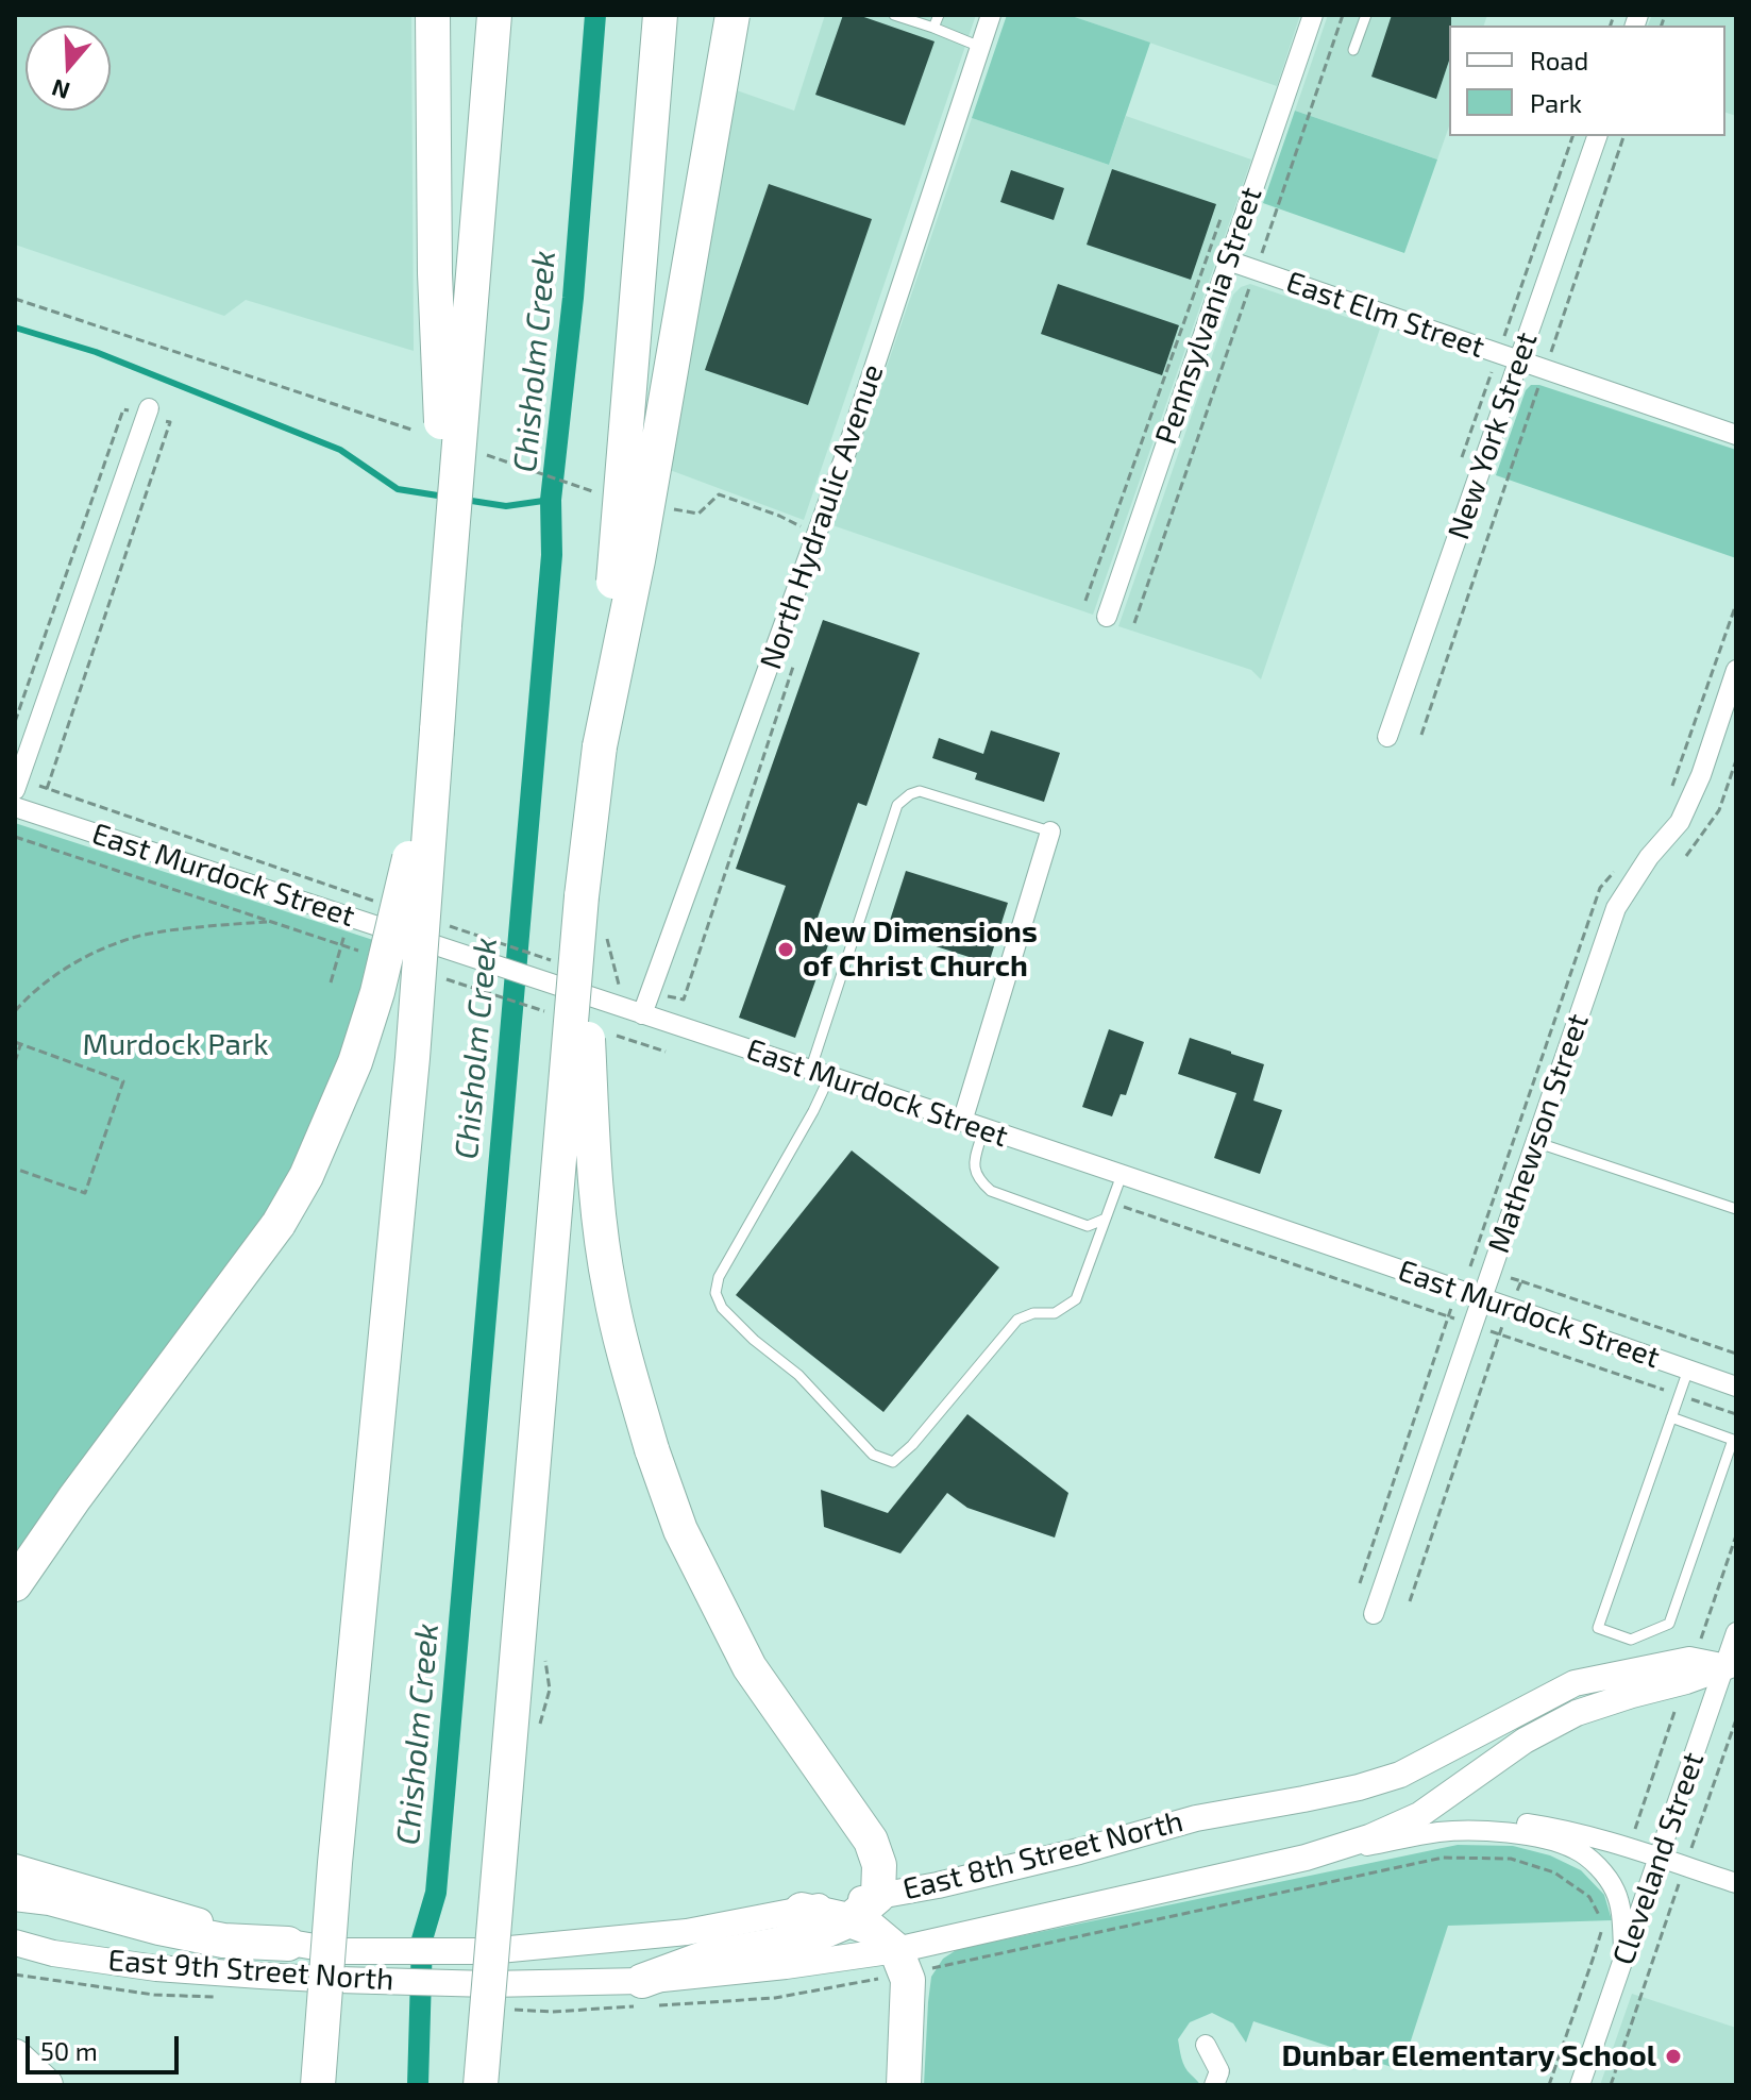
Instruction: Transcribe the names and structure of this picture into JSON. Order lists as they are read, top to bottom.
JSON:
{
  "streets": {
    "street": [
      "East Elm Street",
      "Pennsylvania Street",
      "New York Street",
      "North Hydraulic Avenue",
      "East Murdock Street",
      "Mathewson Street",
      "East 8th Street North",
      "Cleveland Street",
      "East 9th Street North"
    ]
  },
  "crossings": [
    ["East Elm Street", "Pennsylvania Street"],
    ["East Elm Street", "New York Street"],
    ["North Hydraulic Avenue", "East Murdock Street"],
    ["East Murdock Street", "Mathewson Street"],
    ["East 8th Street North", "Cleveland Street"],
    ["East 8th Street North", "East 9th Street North"]
  ],
  "water": ["Chisholm Creek"],
  "parks": ["Murdock Park"],
  "places": ["New Dimensions of Christ Church", "Dunbar Elementary School"],
  "legend": ["Road", "Park"],
  "scale_bar": "50 m",
  "north": "bottom"
}
